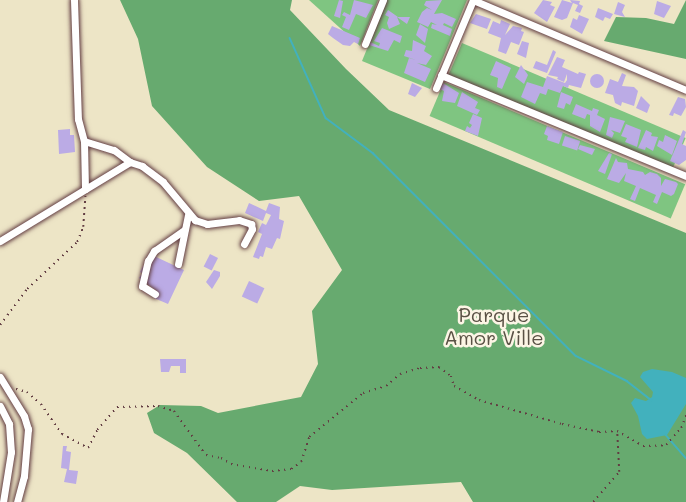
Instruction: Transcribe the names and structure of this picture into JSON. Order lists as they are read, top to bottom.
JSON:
{
  "parks": ["Parque Amor Ville"]
}
